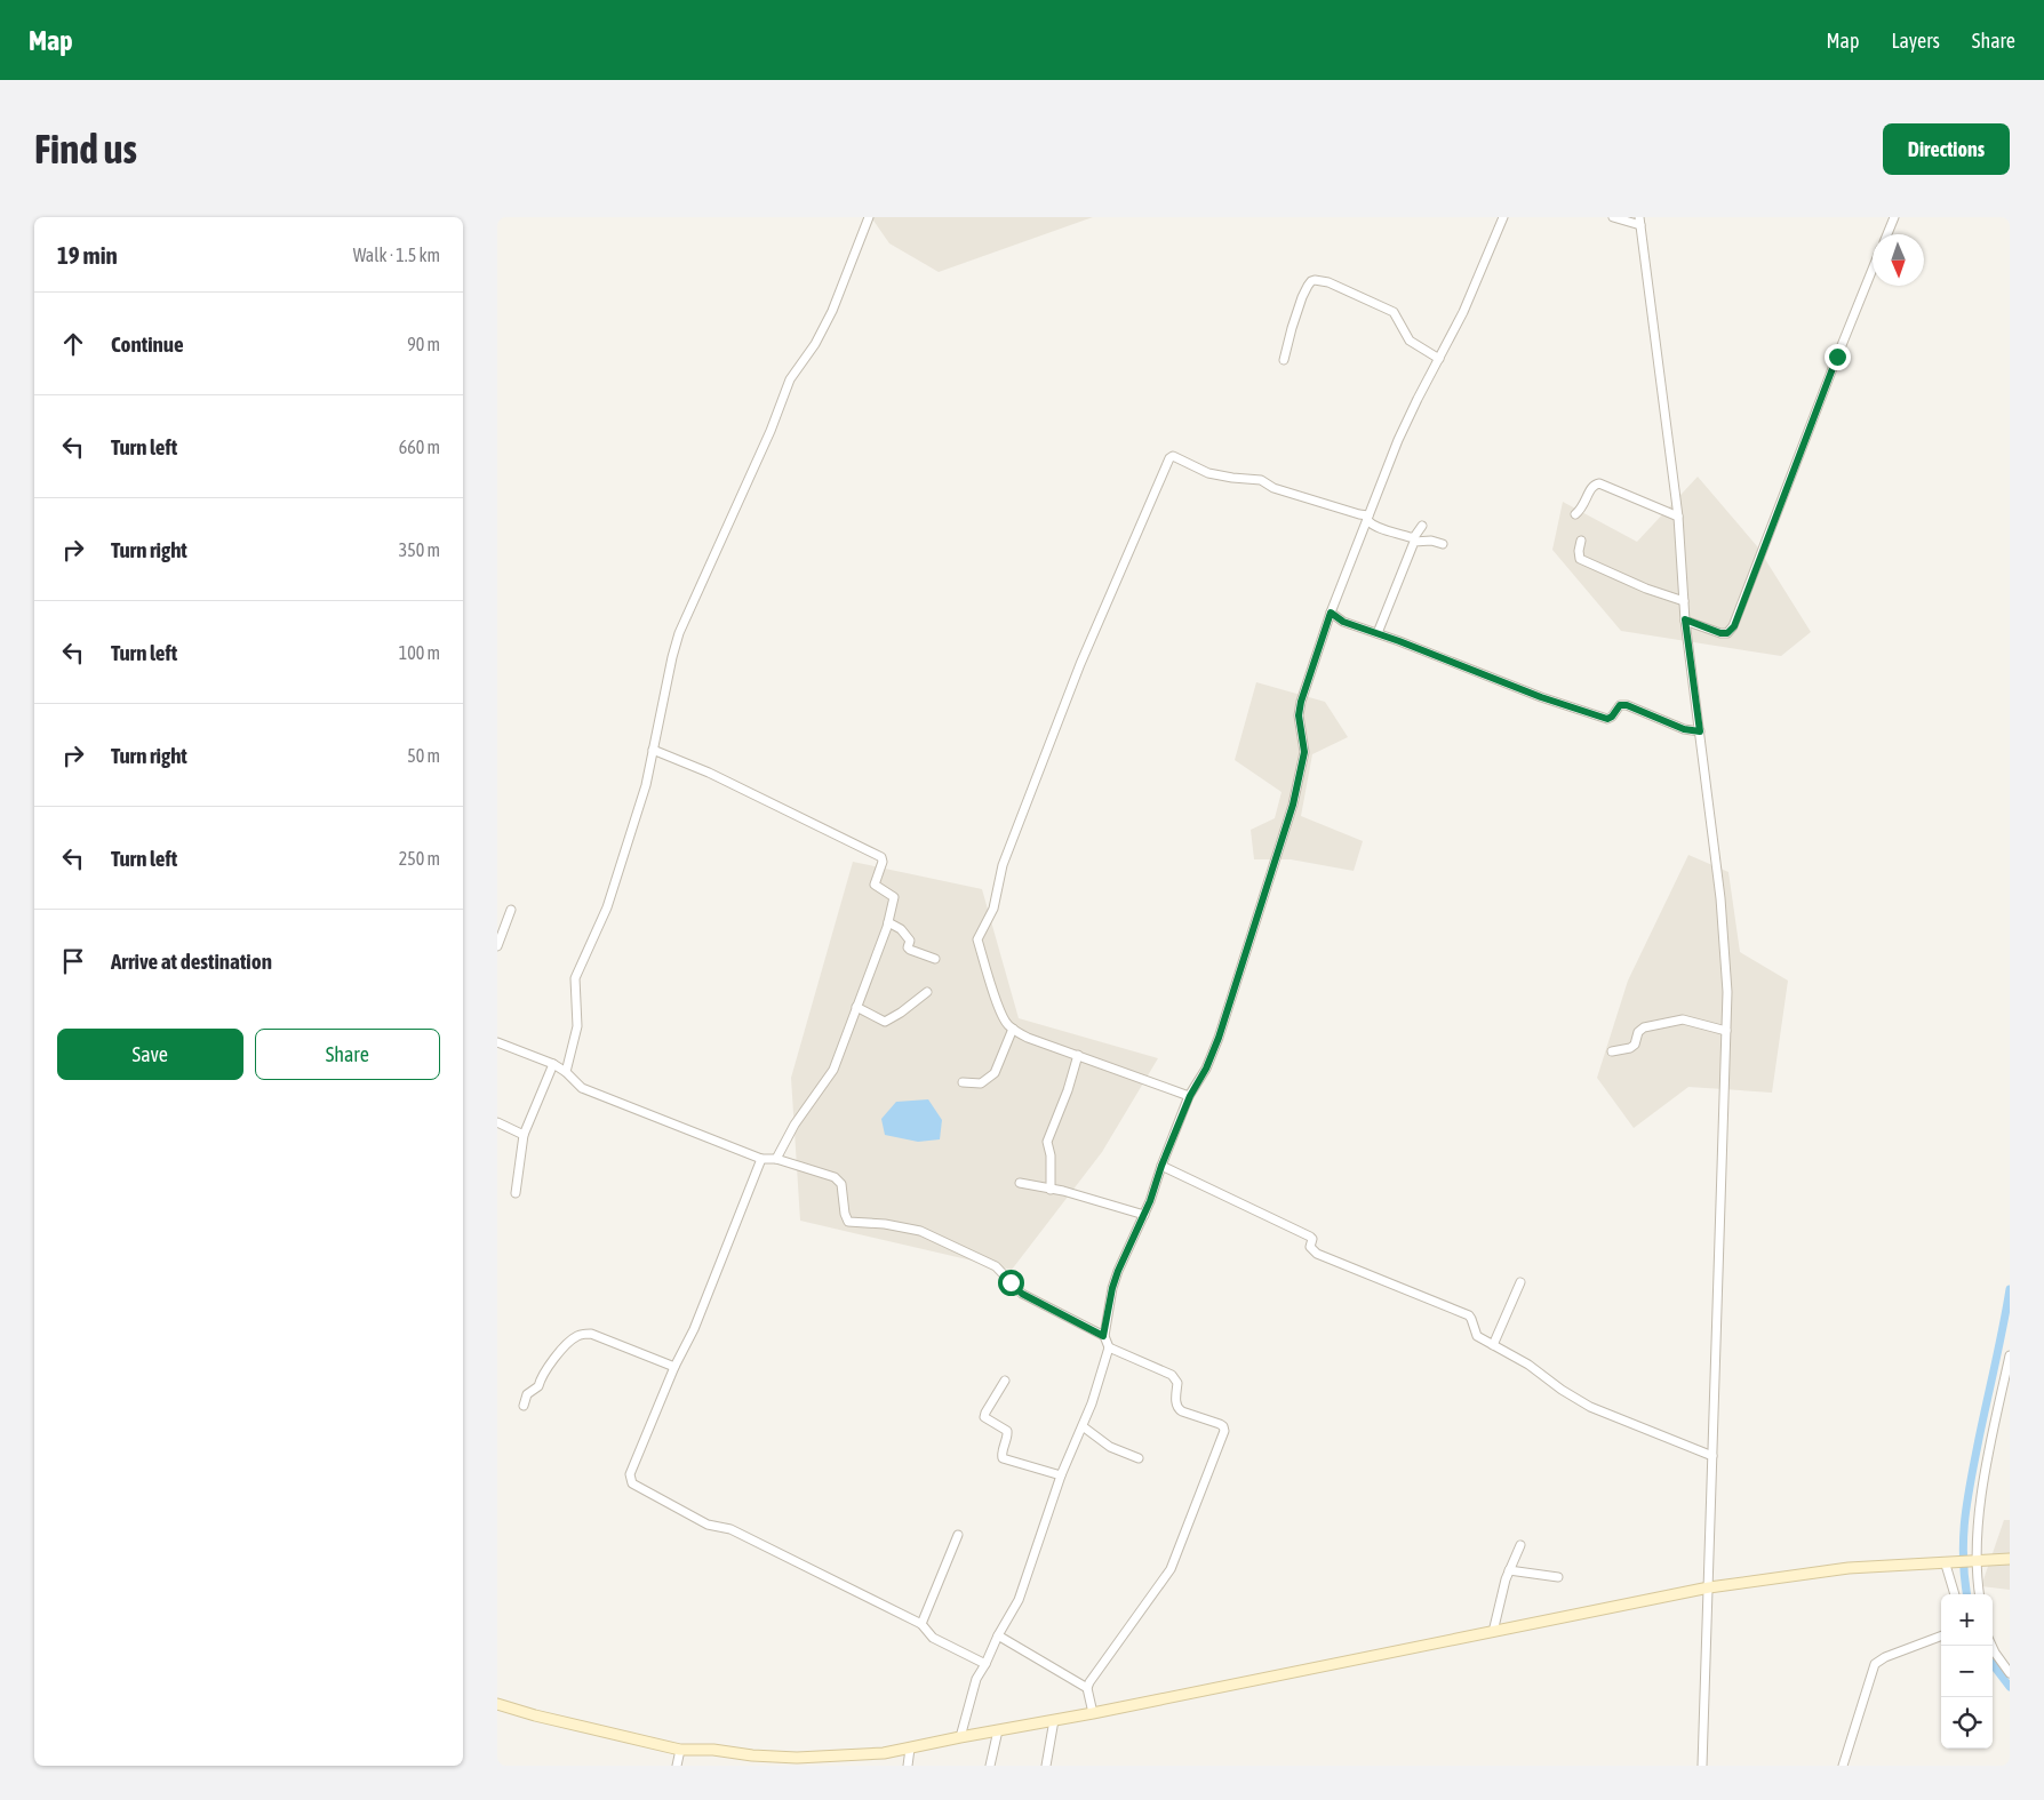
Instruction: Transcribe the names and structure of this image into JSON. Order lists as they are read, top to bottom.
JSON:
{
  "north": "bottom",
  "page": {
    "header": "Map",
    "nav": ["Map", "Layers", "Share"],
    "buttons": [
      "Directions",
      ["Save", "Share"]
    ],
    "title": "Find us",
    "heading": ["19 min", "Walk · 1.5 km"],
    "list": [
      ["Continue", "90 m"],
      ["Turn left", "660 m"],
      ["Turn right", "350 m"],
      ["Turn left", "100 m"],
      ["Turn right", "50 m"],
      ["Turn left", "250 m"],
      "Arrive at destination"
    ],
    "map_buttons": ["+", "−"]
  }
}
